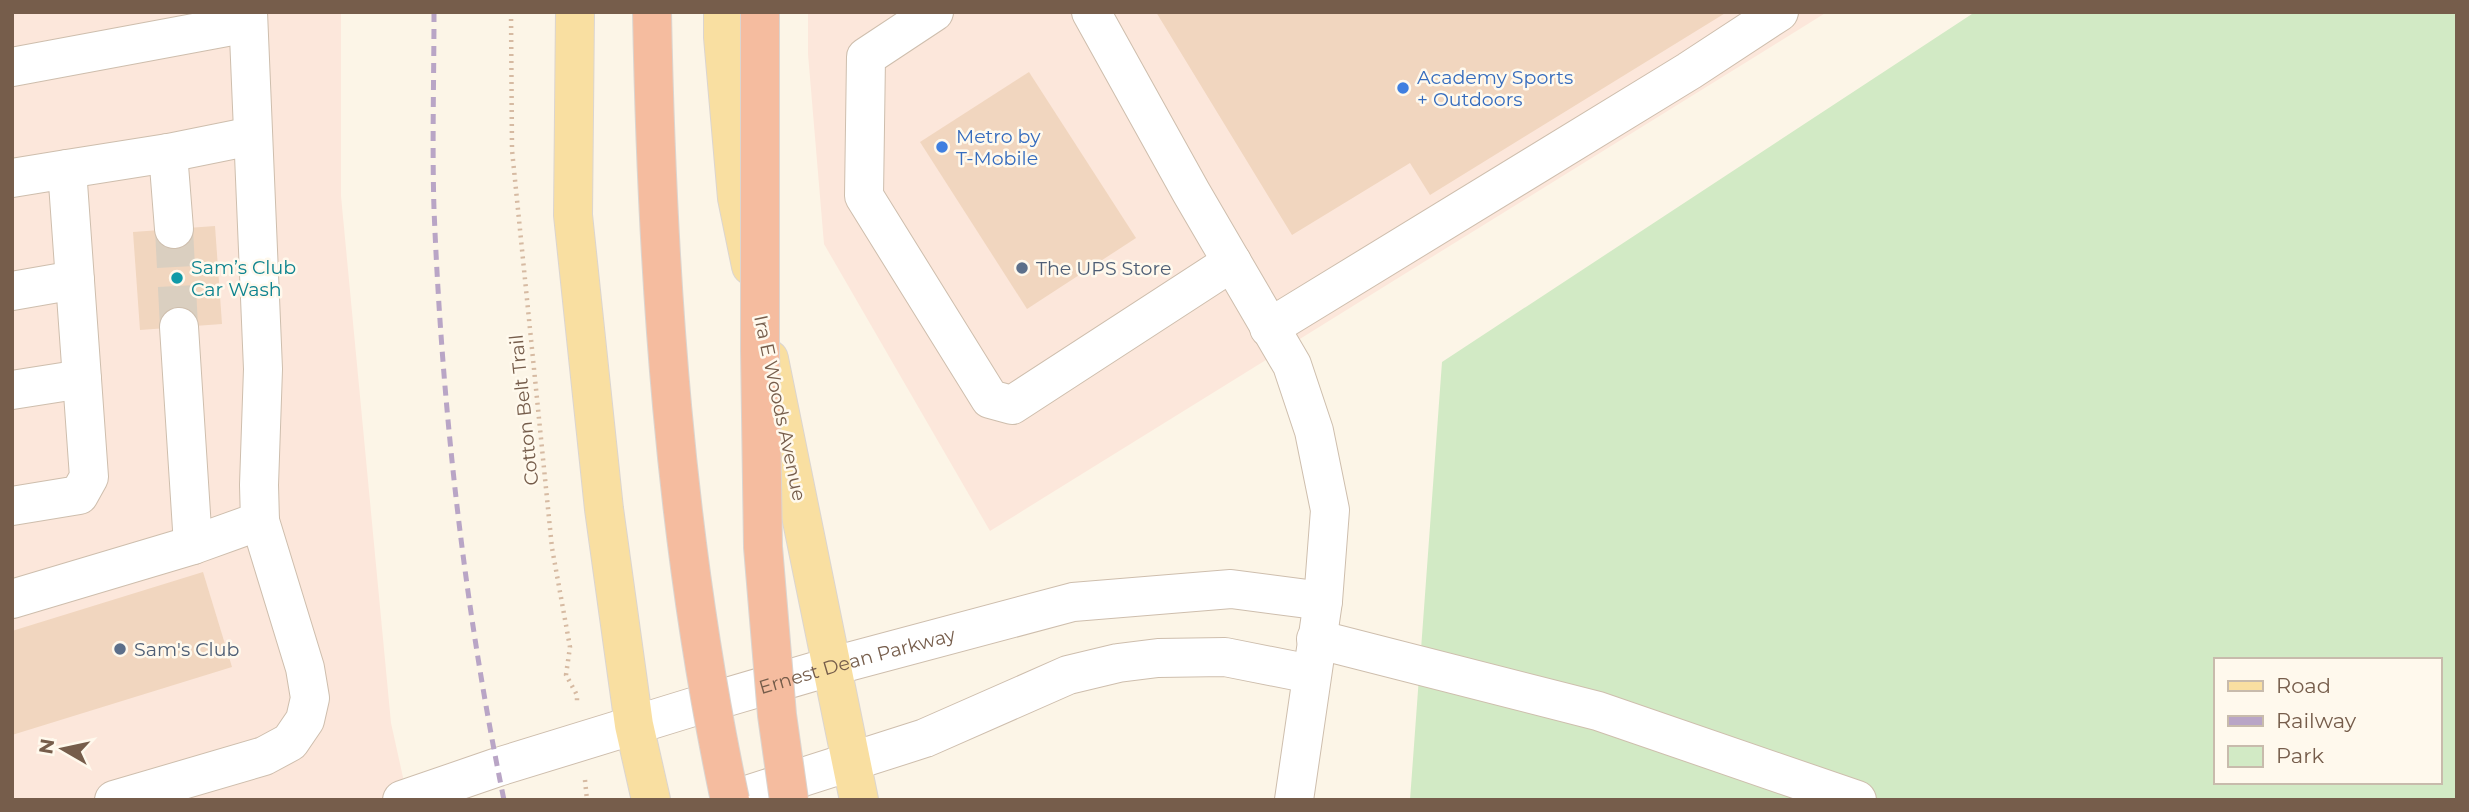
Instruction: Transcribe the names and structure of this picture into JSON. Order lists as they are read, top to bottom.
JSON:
{
  "streets": {
    "main road": ["Ira E Woods Avenue"],
    "street": ["Ernest Dean Parkway"],
    "path": ["Cotton Belt Trail"]
  },
  "crossings": [
    ["Ira E Woods Avenue", "Ernest Dean Parkway"],
    ["Cotton Belt Trail", "Ernest Dean Parkway"]
  ],
  "places": [
    "Academy Sports + Outdoors",
    "Metro by T-Mobile",
    "The UPS Store",
    "Sam’s Club Car Wash",
    "Sam's Club"
  ],
  "legend": ["Road", "Railway", "Park"],
  "north": "left"
}
